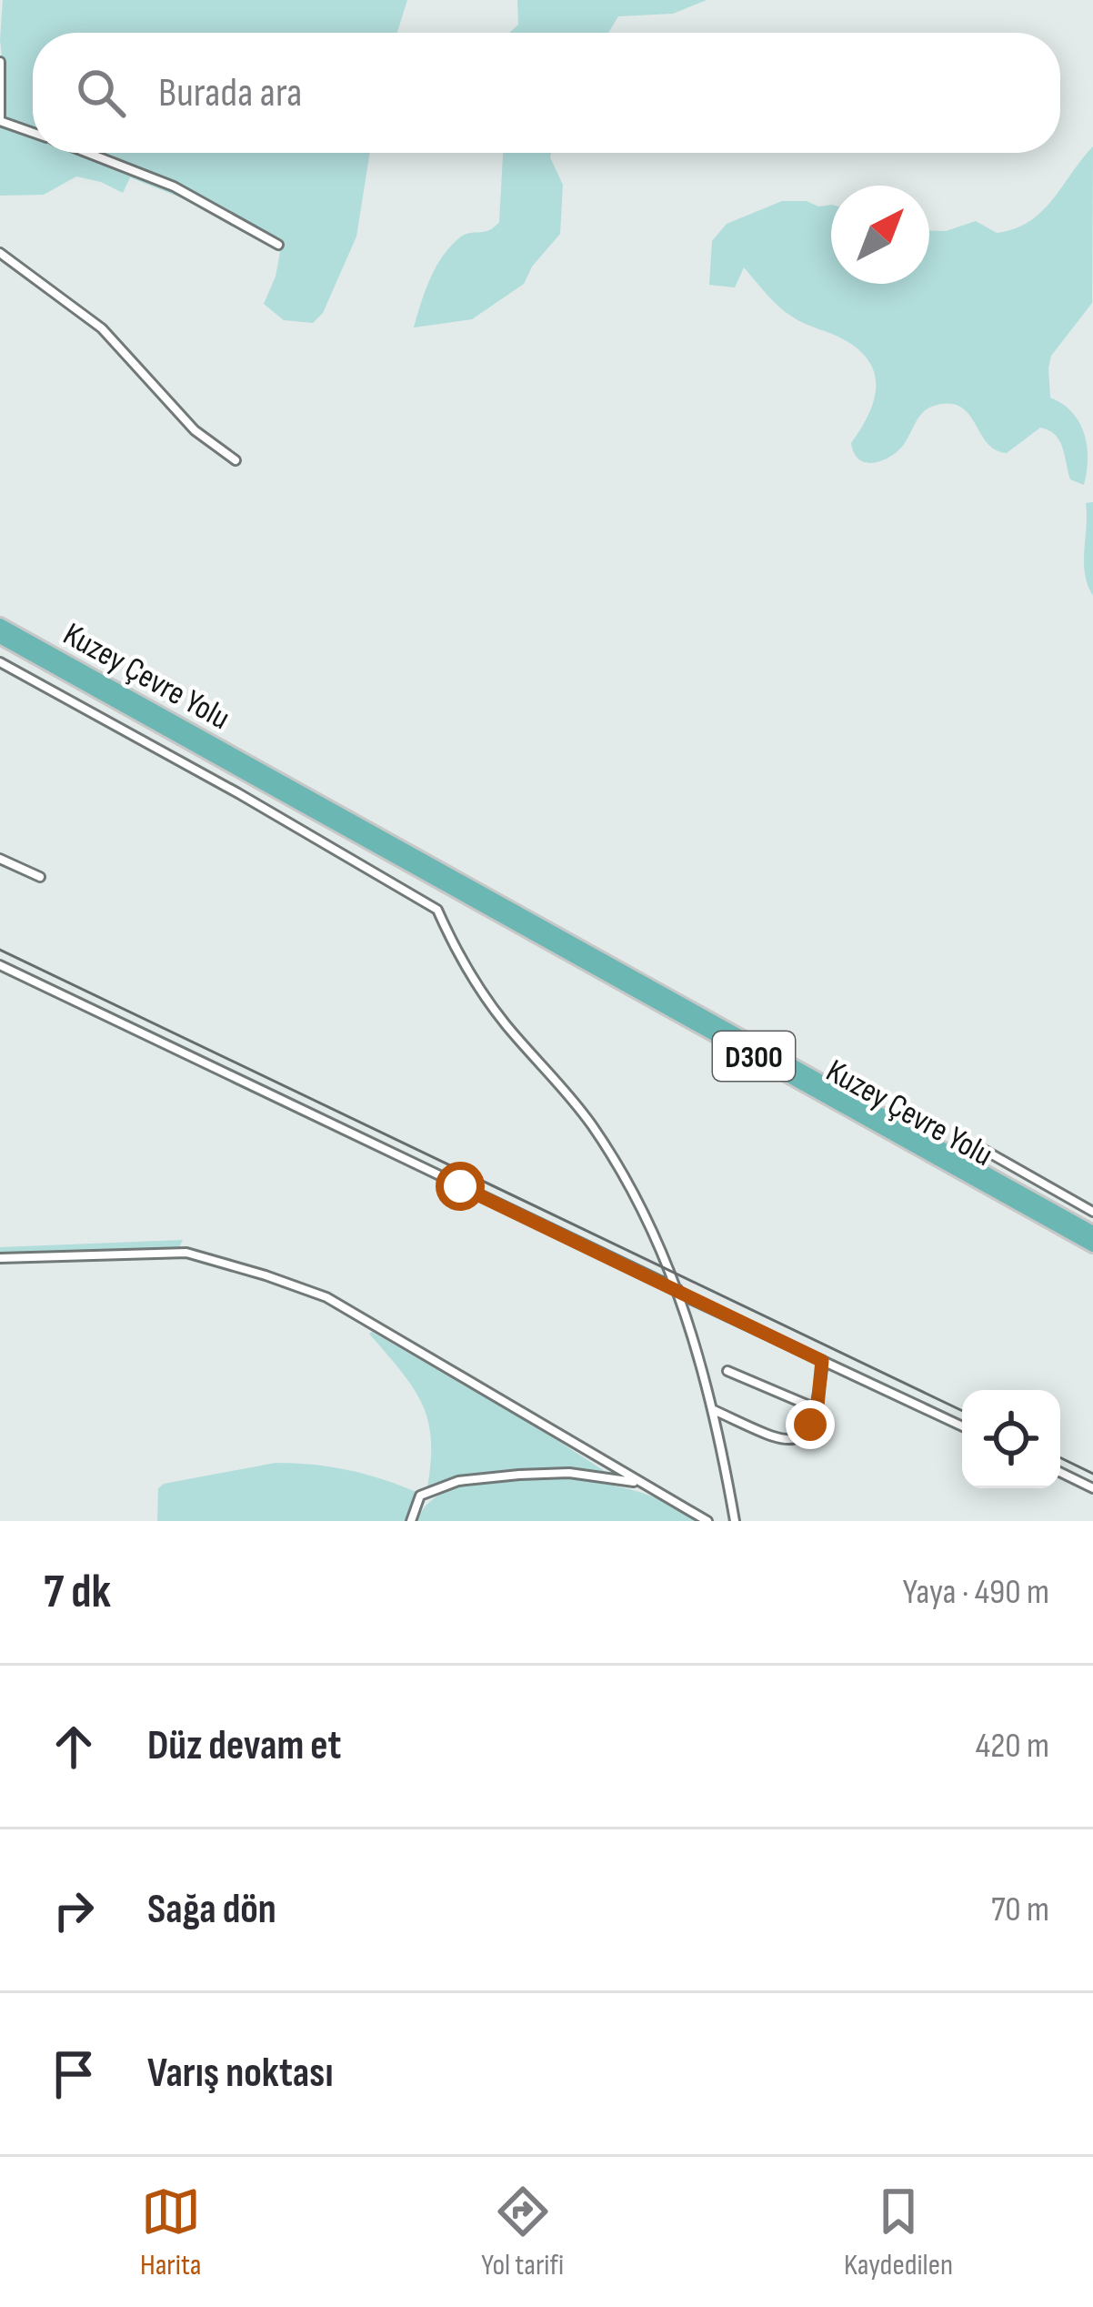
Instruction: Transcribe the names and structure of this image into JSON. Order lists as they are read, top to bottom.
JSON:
{
  "streets": {
    "highway": ["Kuzey Çevre Yolu", "D300"]
  },
  "crossings": [
    ["Kuzey Çevre Yolu", "D300"]
  ],
  "north": "top right",
  "page": {
    "search": "Burada ara",
    "heading": ["7 dk", "Yaya · 490 m"],
    "list": [
      ["Düz devam et", "420 m"],
      ["Sağa dön", "70 m"],
      "Varış noktası"
    ],
    "nav": ["Harita", "Yol tarifi", "Kaydedilen"]
  }
}
